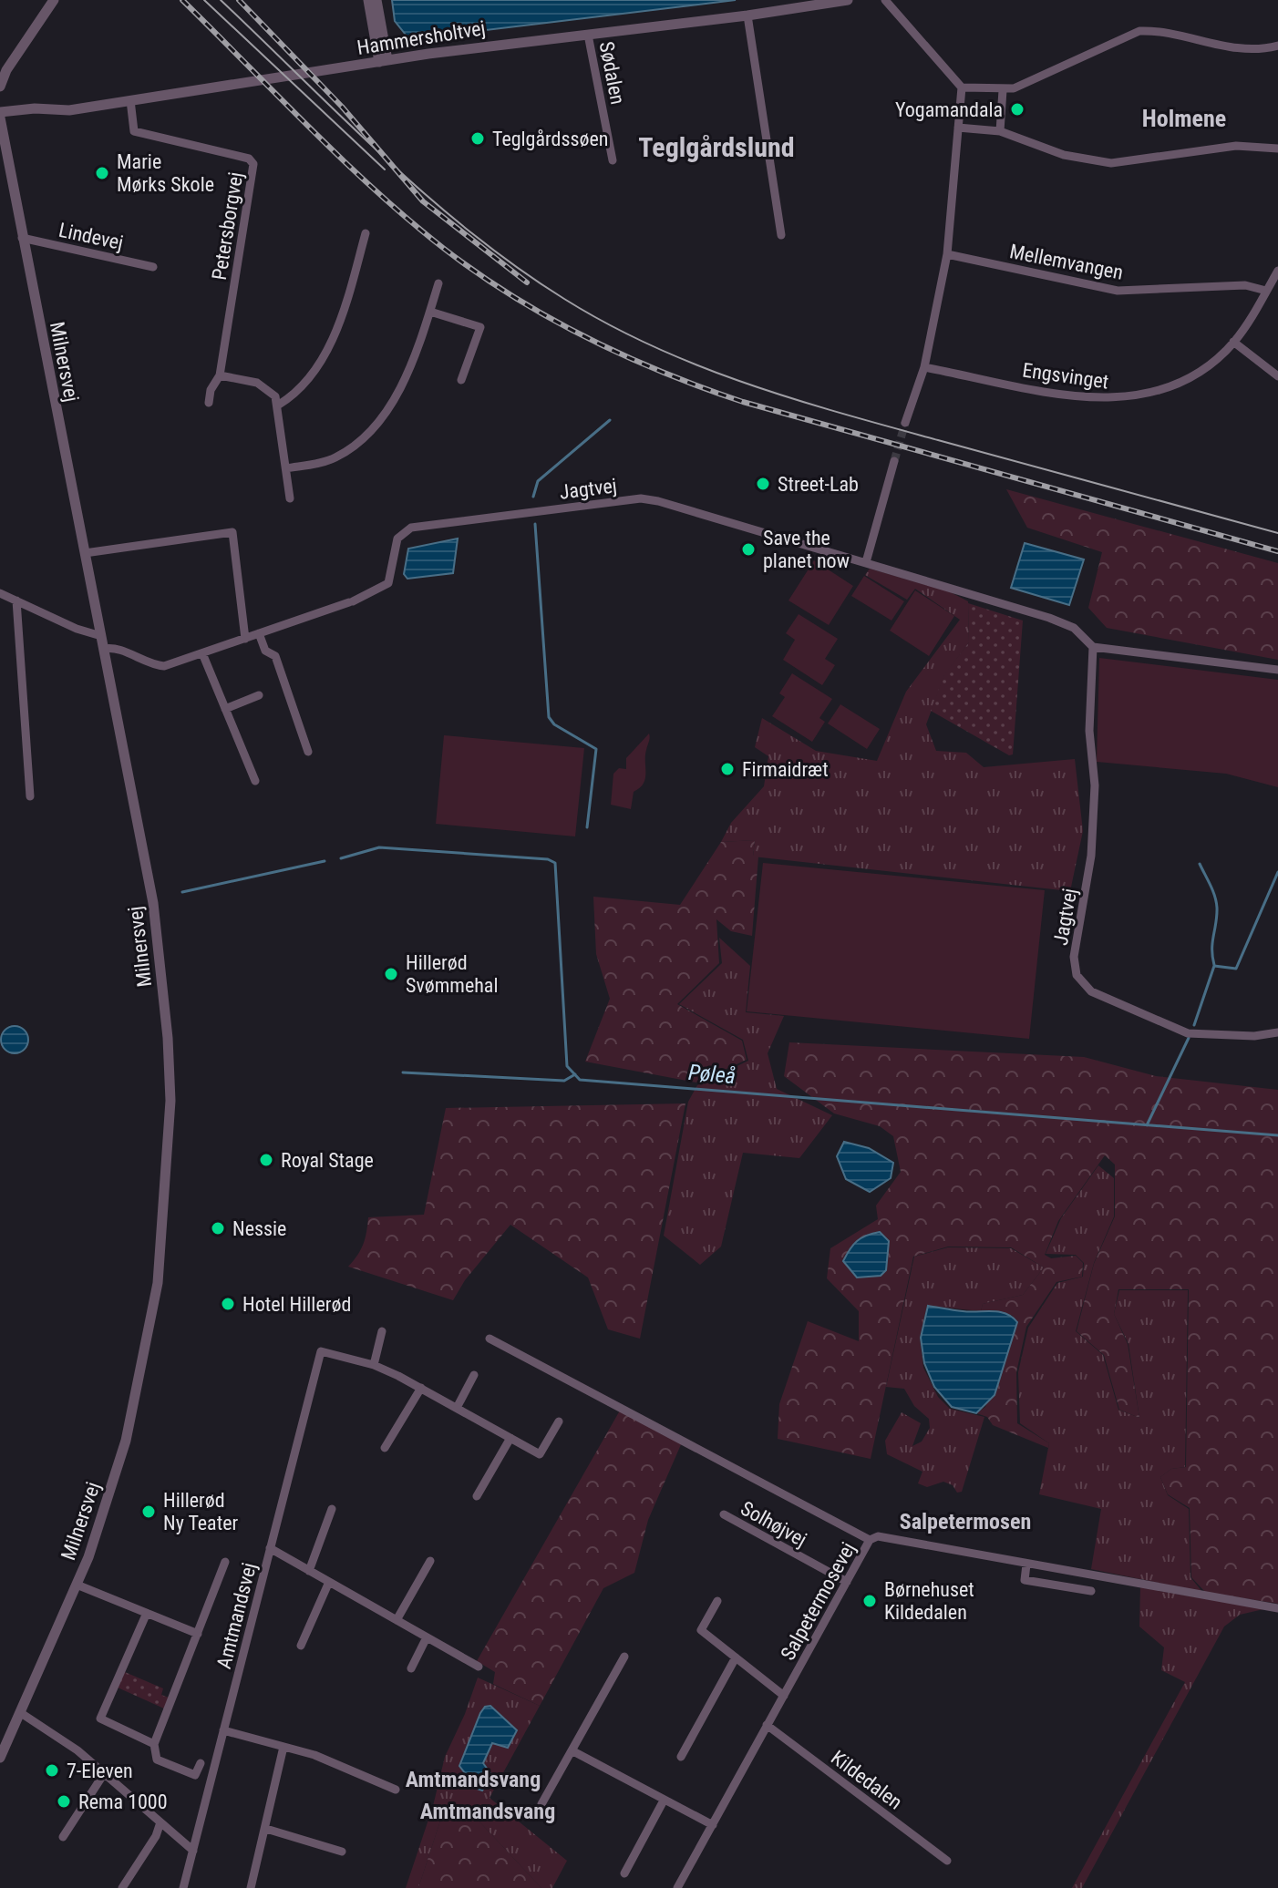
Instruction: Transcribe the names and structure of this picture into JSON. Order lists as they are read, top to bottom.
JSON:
{
  "streets": {
    "street": [
      "Hammersholtvej",
      "Sødalen",
      "Petersborgvej",
      "Lindevej",
      "Mellemvangen",
      "Milnersvej",
      "Engsvinget",
      "Jagtvej",
      "Solhøjvej",
      "Salpetermosevej",
      "Amtmandsvej",
      "Kildedalen"
    ]
  },
  "crossings": [
    ["Hammersholtvej", "Sødalen"],
    ["Hammersholtvej", "Petersborgvej"],
    ["Lindevej", "Milnersvej"],
    ["Mellemvangen", "Engsvinget"],
    ["Solhøjvej", "Salpetermosevej"],
    ["Salpetermosevej", "Kildedalen"]
  ],
  "districts": [
    "Holmene",
    "Teglgårdslund",
    "Salpetermosen",
    "Amtmandsvang",
    "Amtmandsvang"
  ],
  "water": ["Pøleå"],
  "places": [
    "Yogamandala",
    "Teglgårdssøen",
    "Marie Mørks Skole",
    "Street-Lab",
    "Save the planet now",
    "Firmaidræt",
    "Hillerød Svømmehal",
    "Royal Stage",
    "Nessie",
    "Hotel Hillerød",
    "Hillerød Ny Teater",
    "Børnehuset Kildedalen",
    "7-Eleven",
    "Rema 1000"
  ]
}
